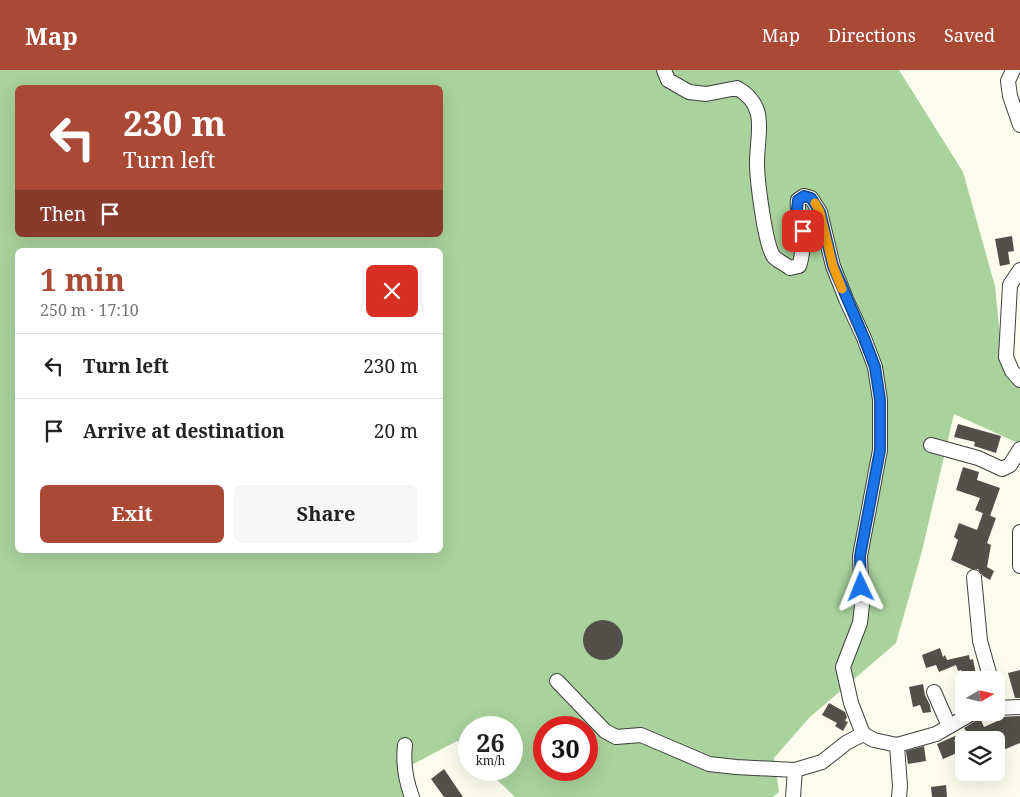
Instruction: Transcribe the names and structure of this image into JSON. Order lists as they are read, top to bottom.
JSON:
{
  "north": "right",
  "page": {
    "header": "Map",
    "nav": ["Map", "Directions", "Saved"],
    "turn": ["230 m", "Turn left"],
    "then": "Then",
    "heading": ["1 min", "250 m · 17:10"],
    "list": [
      {
        "name": "Turn left",
        "value": "230 m"
      },
      {
        "name": "Arrive at destination",
        "value": "20 m"
      }
    ],
    "buttons": ["Exit", "Share"],
    "speed": "26 km/h",
    "limit": "30"
  }
}
